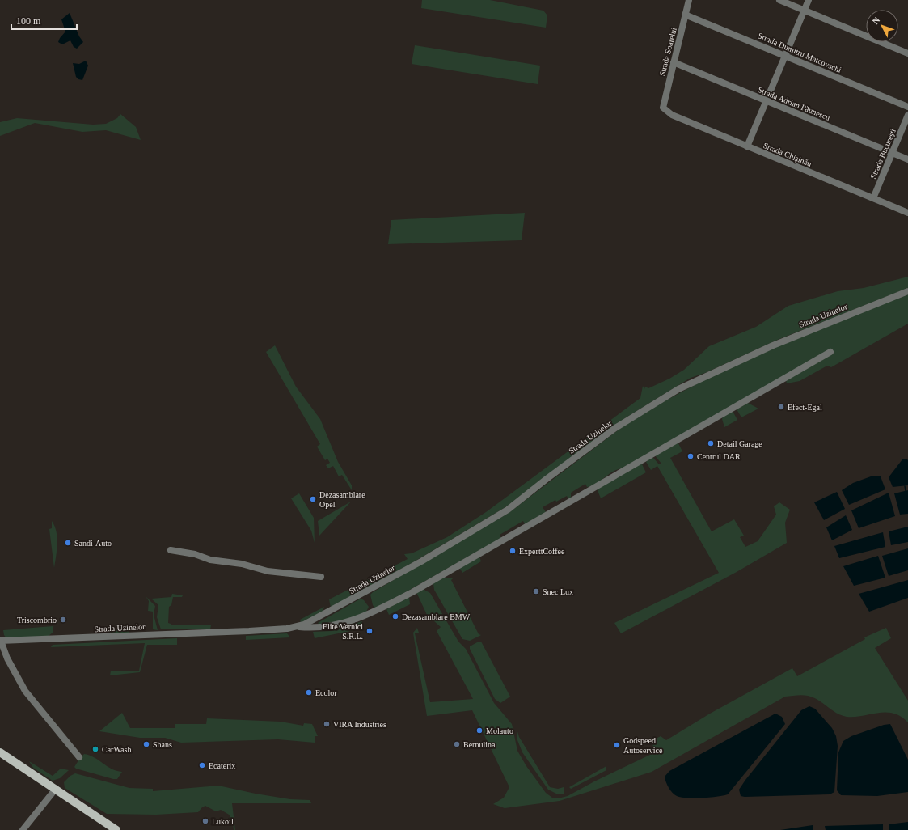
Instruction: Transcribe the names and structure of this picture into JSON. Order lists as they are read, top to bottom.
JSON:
{
  "streets": {
    "street": [
      "Strada Soarelui",
      "Strada Dumitru Matcovschi",
      "Strada Adrian Păunescu",
      "Strada București",
      "Strada Chișinău",
      "Strada Uzinelor"
    ]
  },
  "crossings": [
    ["Strada Soarelui", "Strada Dumitru Matcovschi"],
    ["Strada Soarelui", "Strada Adrian Păunescu"],
    ["Strada Soarelui", "Strada Chișinău"],
    ["Strada Adrian Păunescu", "Strada București"],
    ["Strada București", "Strada Chișinău"]
  ],
  "places": [
    "Efect-Egal",
    "Detail Garage",
    "Centrul DAR",
    "Dezasamblare Opel",
    "Sandi-Auto",
    "ExperttCoffee",
    "Snec Lux",
    "Dezasamblare BMW",
    "Triscombrio",
    "Elite Vernici S.R.L.",
    "Ecolor",
    "VIRA Industries",
    "Molauto",
    "Shans",
    "Bernulina",
    "Godspeed Autoservice",
    "CarWash",
    "Ecaterix",
    "Lukoil"
  ],
  "scale_bar": "100 m",
  "north": "top left"
}
